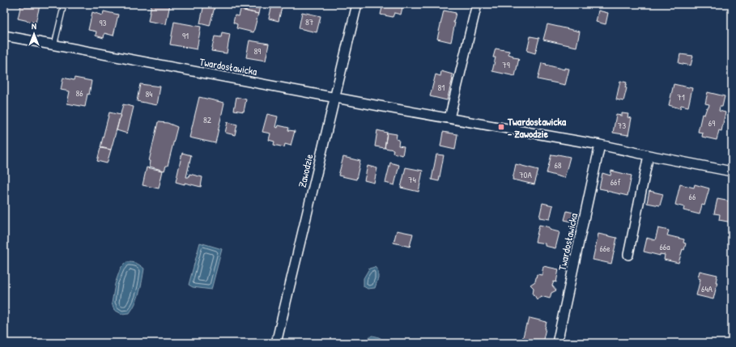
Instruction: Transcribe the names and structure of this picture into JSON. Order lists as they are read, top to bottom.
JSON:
{
  "streets": {
    "street": ["Twardosławicka", "Zawodzie"]
  },
  "crossings": [
    ["Twardosławicka", "Zawodzie"]
  ],
  "places": {
    "transit": ["Twardosławicka - Zawodzie"]
  },
  "house_numbers": [
    "87",
    "93",
    "91",
    "89",
    "79",
    "81",
    "86",
    "84",
    "71",
    "82",
    "69",
    "73",
    "68",
    "70A",
    "74",
    "66f",
    "66",
    "66a",
    "66e",
    "64A"
  ],
  "north": "top"
}
